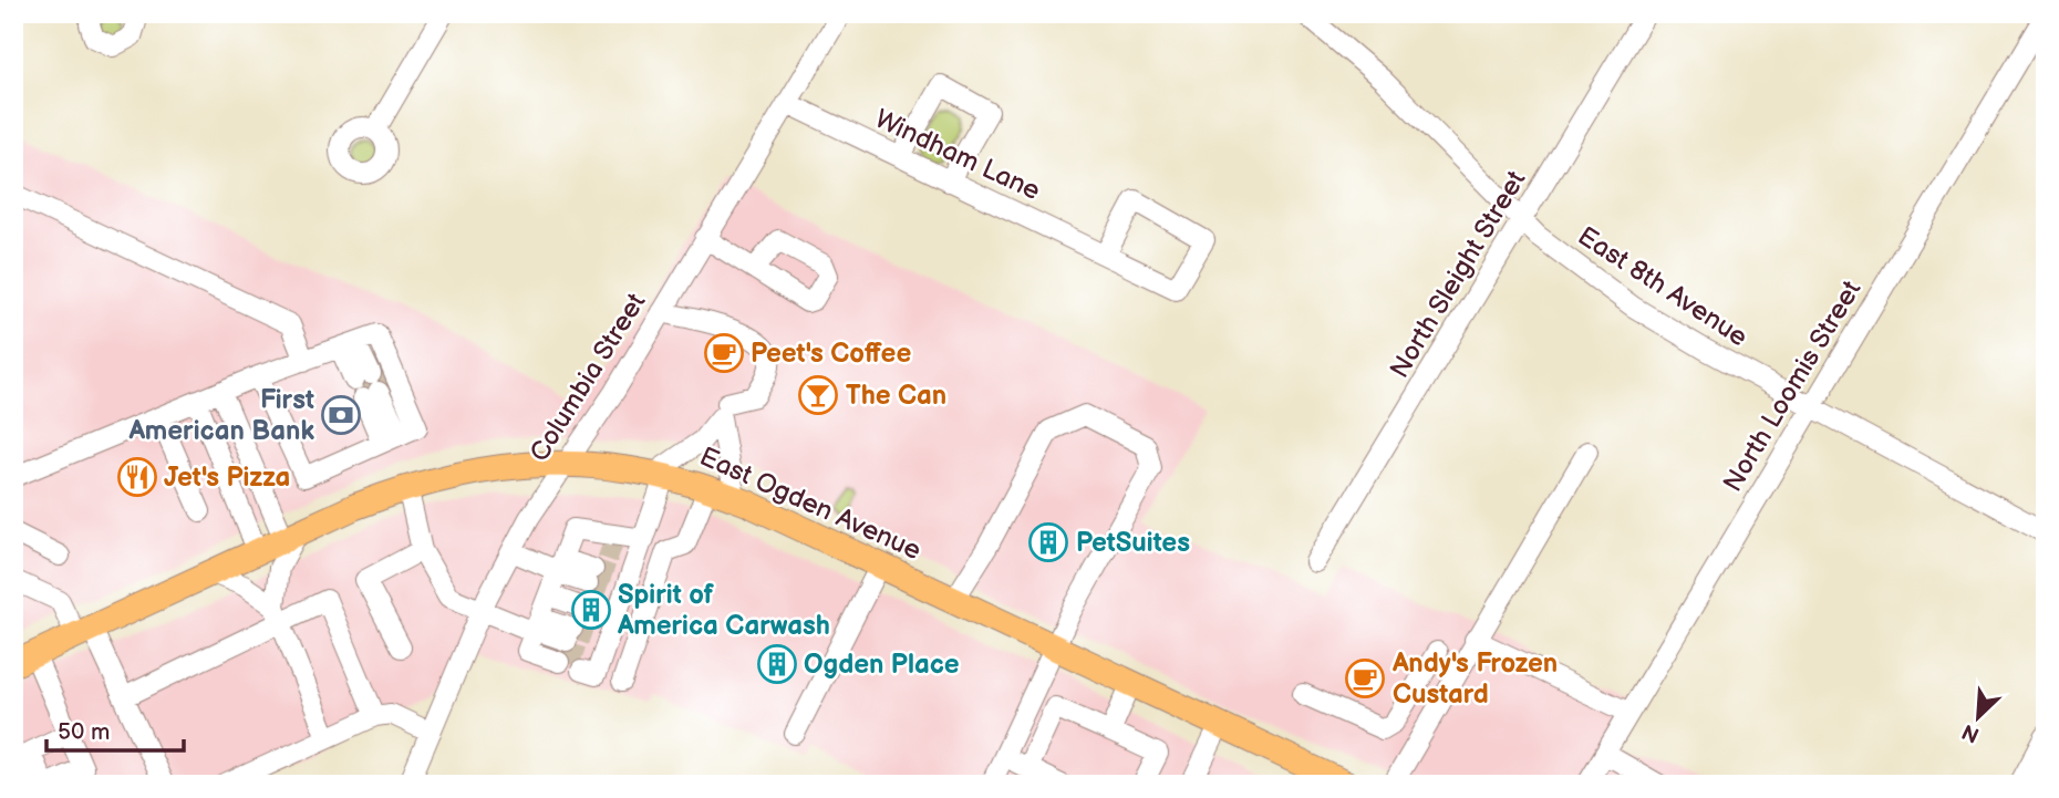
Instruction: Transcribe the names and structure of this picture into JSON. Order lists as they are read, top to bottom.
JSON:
{
  "streets": {
    "main road": ["East Ogden Avenue"],
    "street": [
      "Windham Lane",
      "North Sleight Street",
      "East 8th Avenue",
      "Columbia Street",
      "North Loomis Street"
    ]
  },
  "crossings": [
    ["Windham Lane", "Columbia Street"],
    ["North Sleight Street", "East 8th Avenue"],
    ["East 8th Avenue", "North Loomis Street"],
    ["Columbia Street", "East Ogden Avenue"]
  ],
  "places": {
    "cafe": ["Peet's Coffee", "Andy's Frozen Custard"],
    "bar": ["The Can"],
    "bank": ["First American Bank"],
    "restaurant": ["Jet's Pizza"],
    "building": ["PetSuites", "Spirit of America Carwash", "Ogden Place"]
  },
  "scale_bar": "50 m",
  "north": "bottom left"
}
